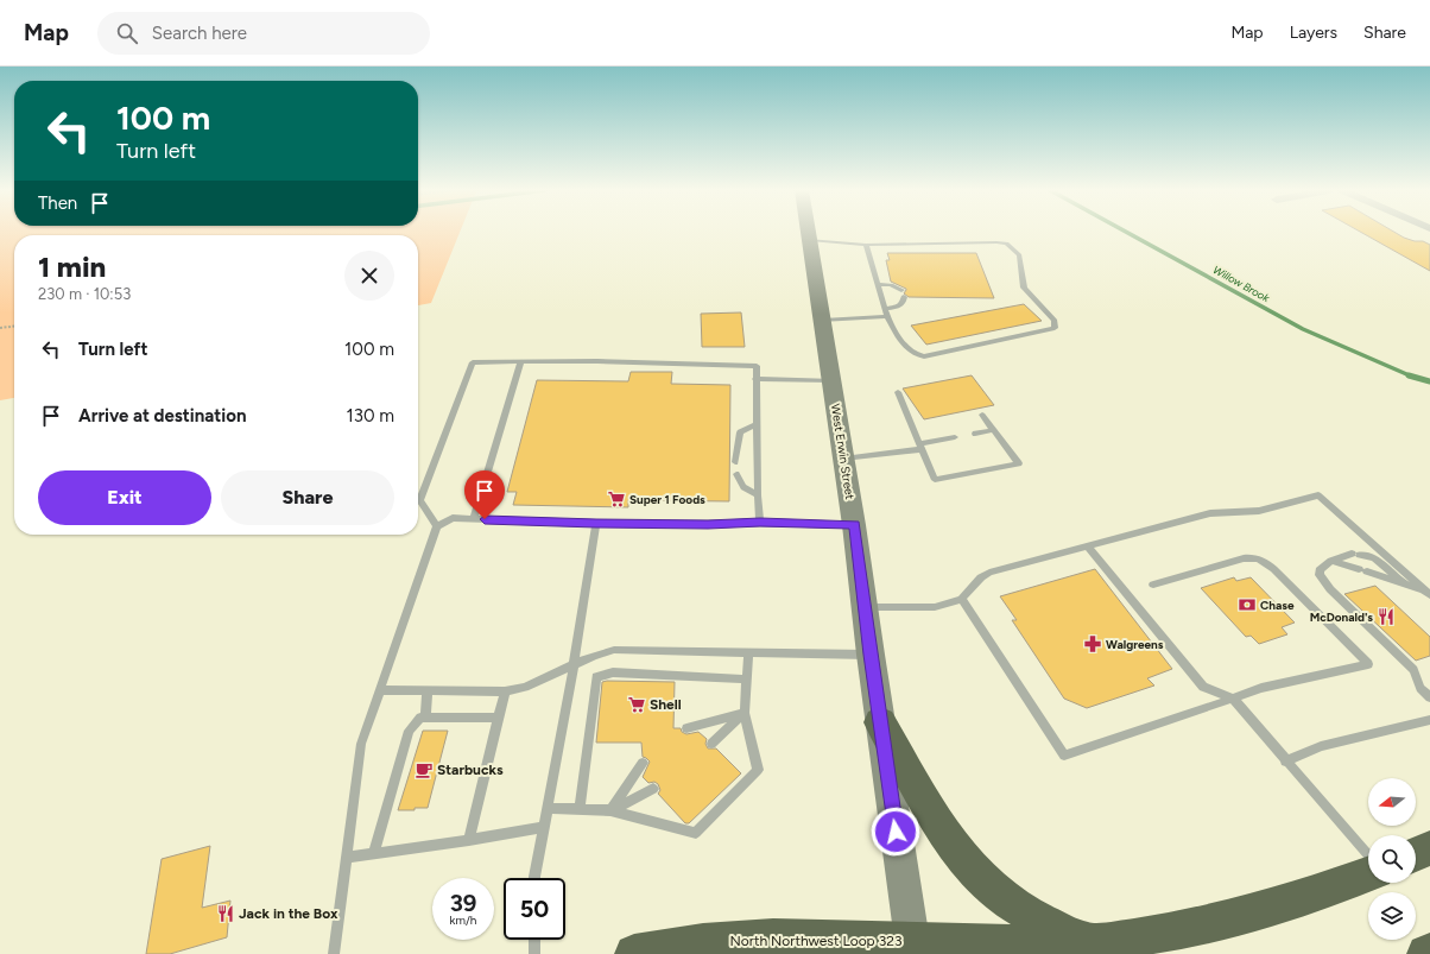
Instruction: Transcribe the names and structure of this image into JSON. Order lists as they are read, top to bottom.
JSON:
{
  "streets": {
    "highway": ["North Northwest Loop 323"],
    "main road": ["West Erwin Street"]
  },
  "crossings": [
    ["West Erwin Street", "North Northwest Loop 323"]
  ],
  "water": ["Willow Brook"],
  "places": {
    "supermarket": ["Super 1 Foods", "Shell"],
    "bank": ["Chase"],
    "restaurant": ["McDonald's", "Jack in the Box"],
    "pharmacy": ["Walgreens"],
    "cafe": ["Starbucks"]
  },
  "north": "left",
  "page": {
    "header": "Map",
    "search": "Search here",
    "nav": ["Map", "Layers", "Share"],
    "turn": ["100 m", "Turn left"],
    "then": "Then",
    "heading": ["1 min", "230 m · 10:53"],
    "list": [
      {
        "name": "Turn left",
        "value": "100 m"
      },
      {
        "name": "Arrive at destination",
        "value": "130 m"
      }
    ],
    "buttons": ["Exit", "Share"],
    "speed": "39 km/h",
    "limit": "50"
  }
}
